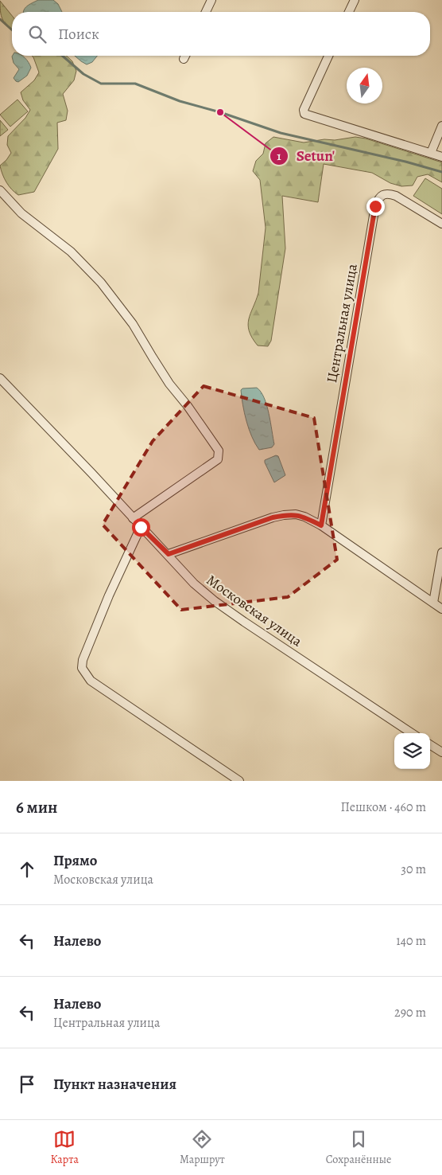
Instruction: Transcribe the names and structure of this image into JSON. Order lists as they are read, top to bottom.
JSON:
{
  "streets": {
    "street": ["Центральная улица", "Московская улица"]
  },
  "places": ["Setun'"],
  "north": "top",
  "page": {
    "search": "Поиск",
    "heading": ["6 мин", "Пешком · 460 m"],
    "list": [
      ["Прямо", "Московская улица", "30 m"],
      ["Налево", "140 m"],
      ["Налево", "Центральная улица", "290 m"],
      "Пункт назначения"
    ],
    "nav": ["Карта", "Маршрут", "Сохранённые"]
  }
}
